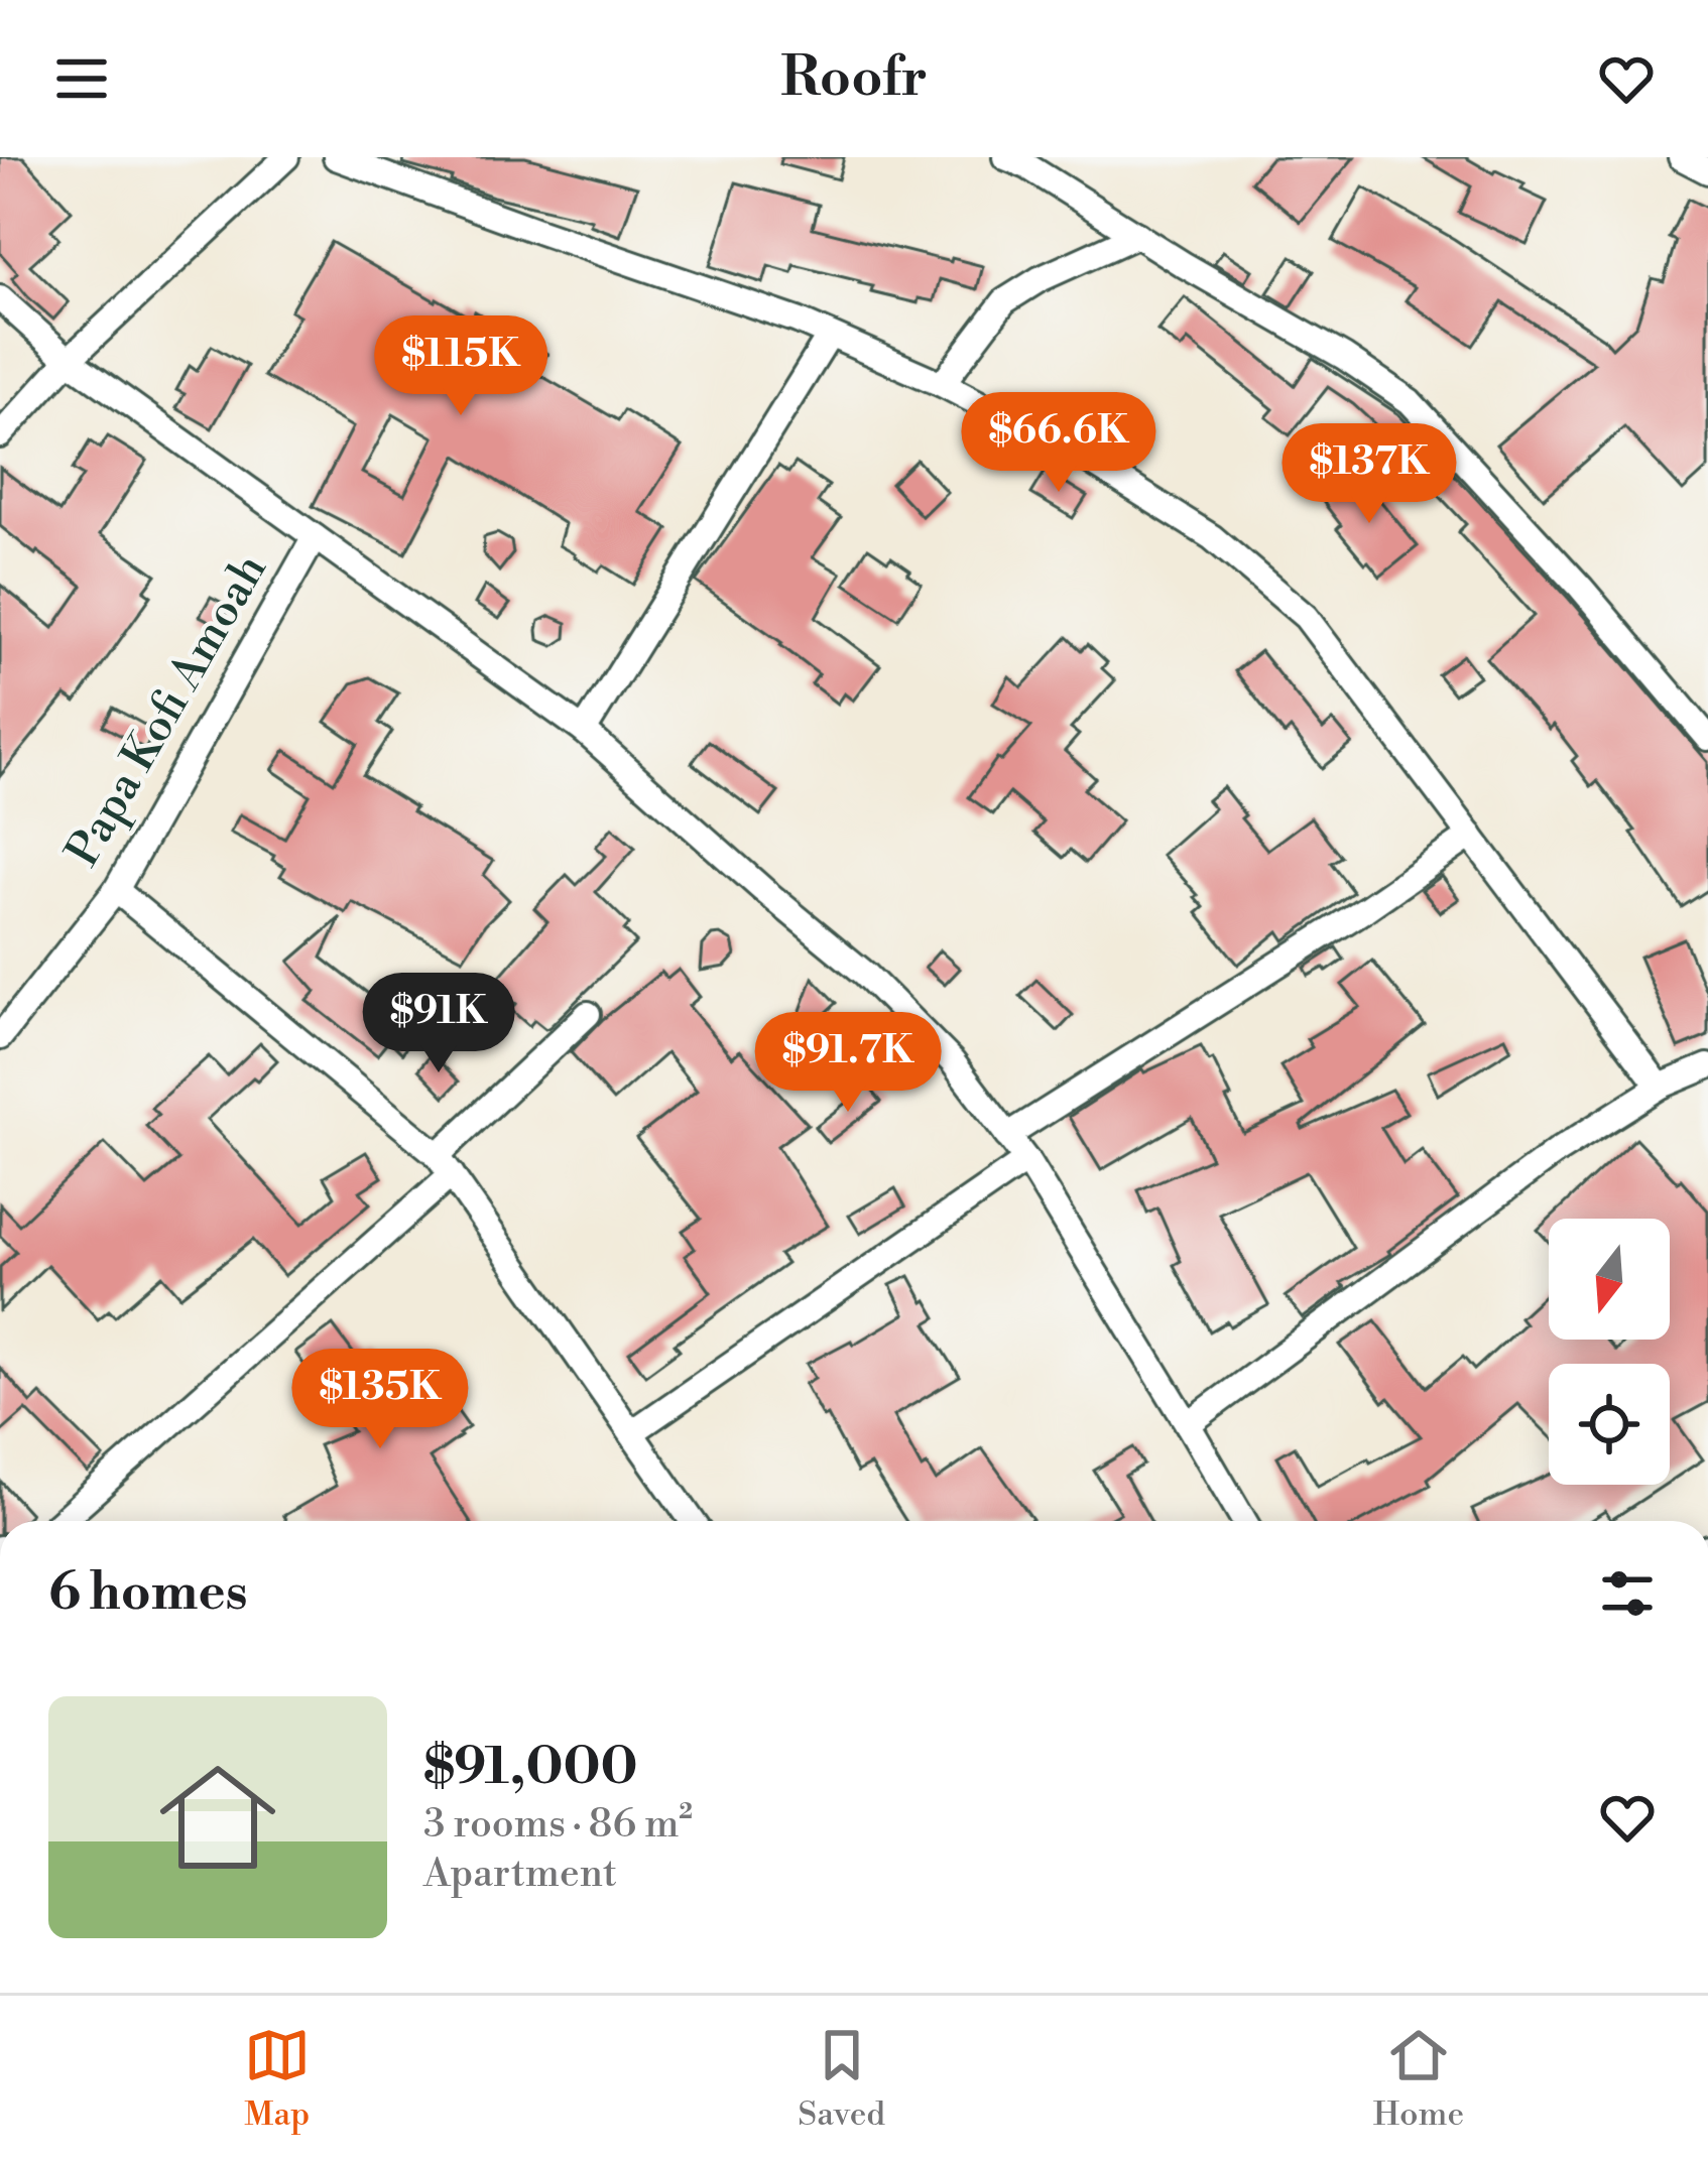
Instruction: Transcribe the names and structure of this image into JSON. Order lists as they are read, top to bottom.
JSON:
{
  "streets": {
    "street": ["Papa Kofi Amoah"]
  },
  "north": "bottom",
  "page": {
    "header": "Roofr",
    "price": [
      "$115K",
      "$66.6K",
      "$137K",
      "$91K",
      "$91.7K",
      "$135K"
    ],
    "heading": "6 homes",
    "list": [
      {
        "name": "$91,000",
        "note": "3 rooms · 86 m² · Apartment"
      }
    ],
    "tabs": ["Map", "Saved", "Home"]
  }
}
